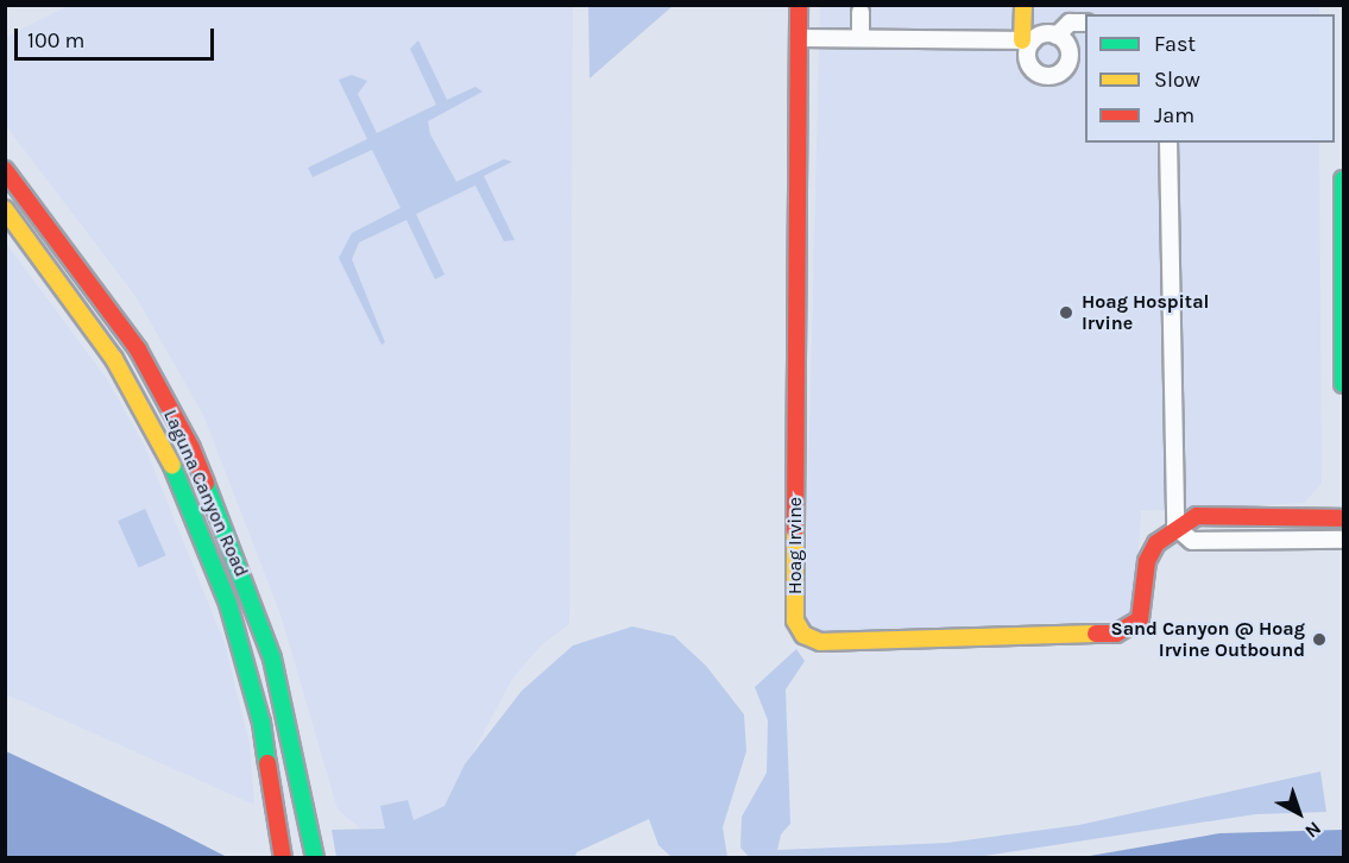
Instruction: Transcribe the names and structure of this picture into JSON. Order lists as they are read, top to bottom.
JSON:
{
  "streets": {
    "main road": ["Laguna Canyon Road", "Hoag Irvine"]
  },
  "places": ["Hoag Hospital Irvine", "Sand Canyon @ Hoag Irvine Outbound"],
  "legend": ["Fast", "Slow", "Jam"],
  "scale_bar": "100 m",
  "north": "bottom right"
}
